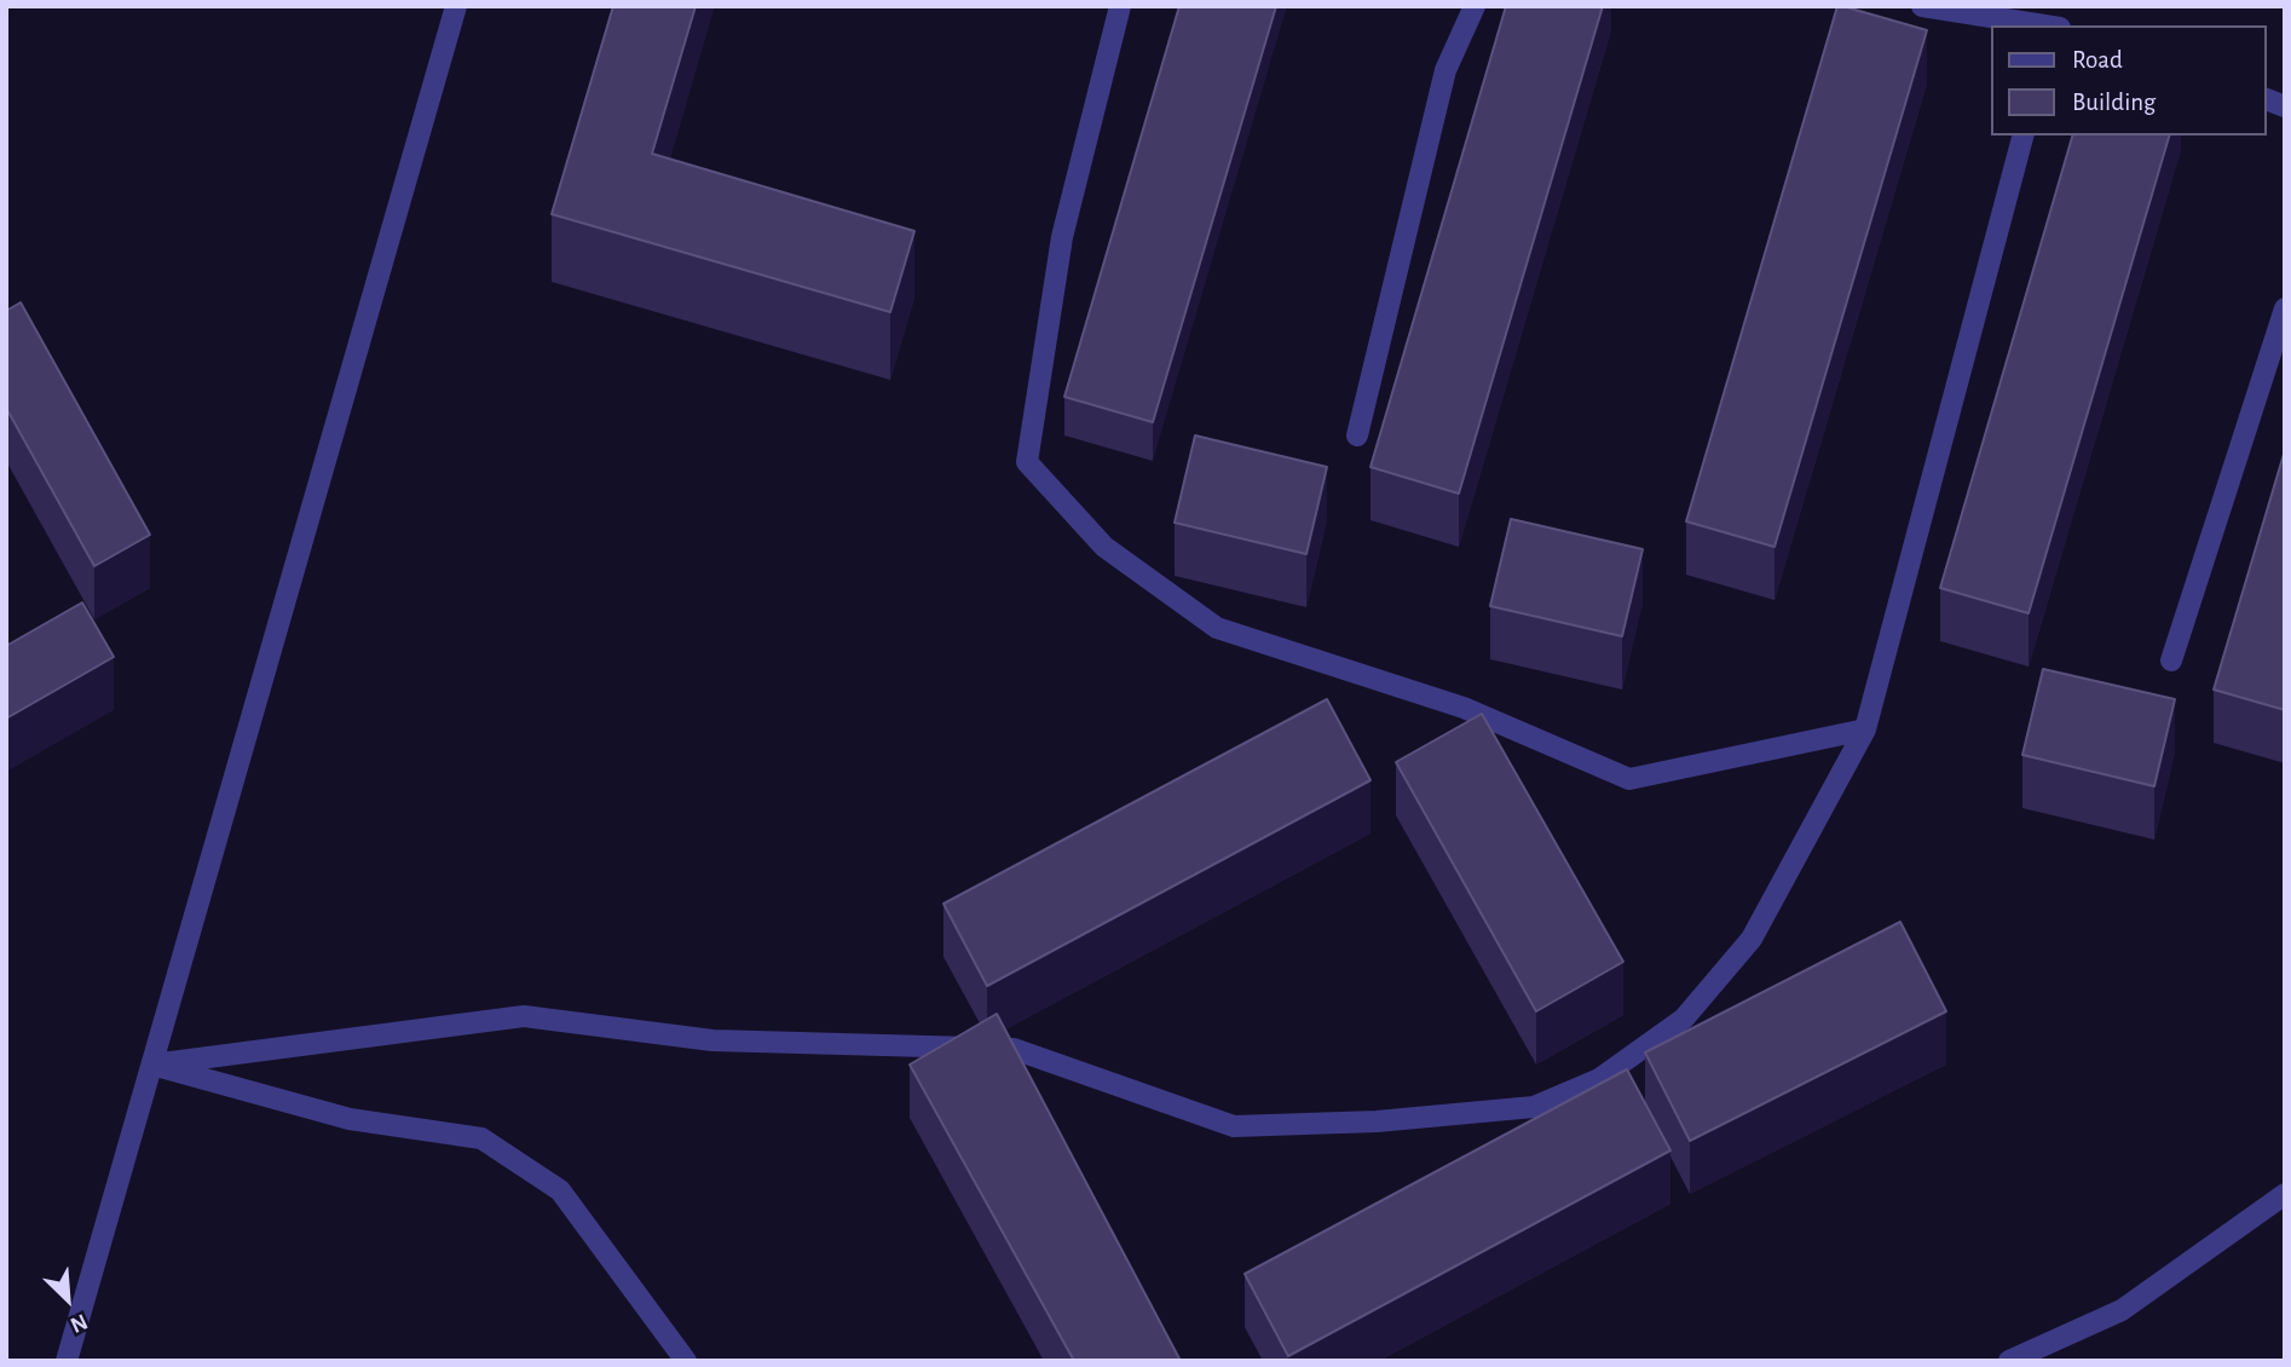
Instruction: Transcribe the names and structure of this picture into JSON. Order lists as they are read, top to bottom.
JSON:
{
  "legend": ["Road", "Building"],
  "north": "bottom right"
}
